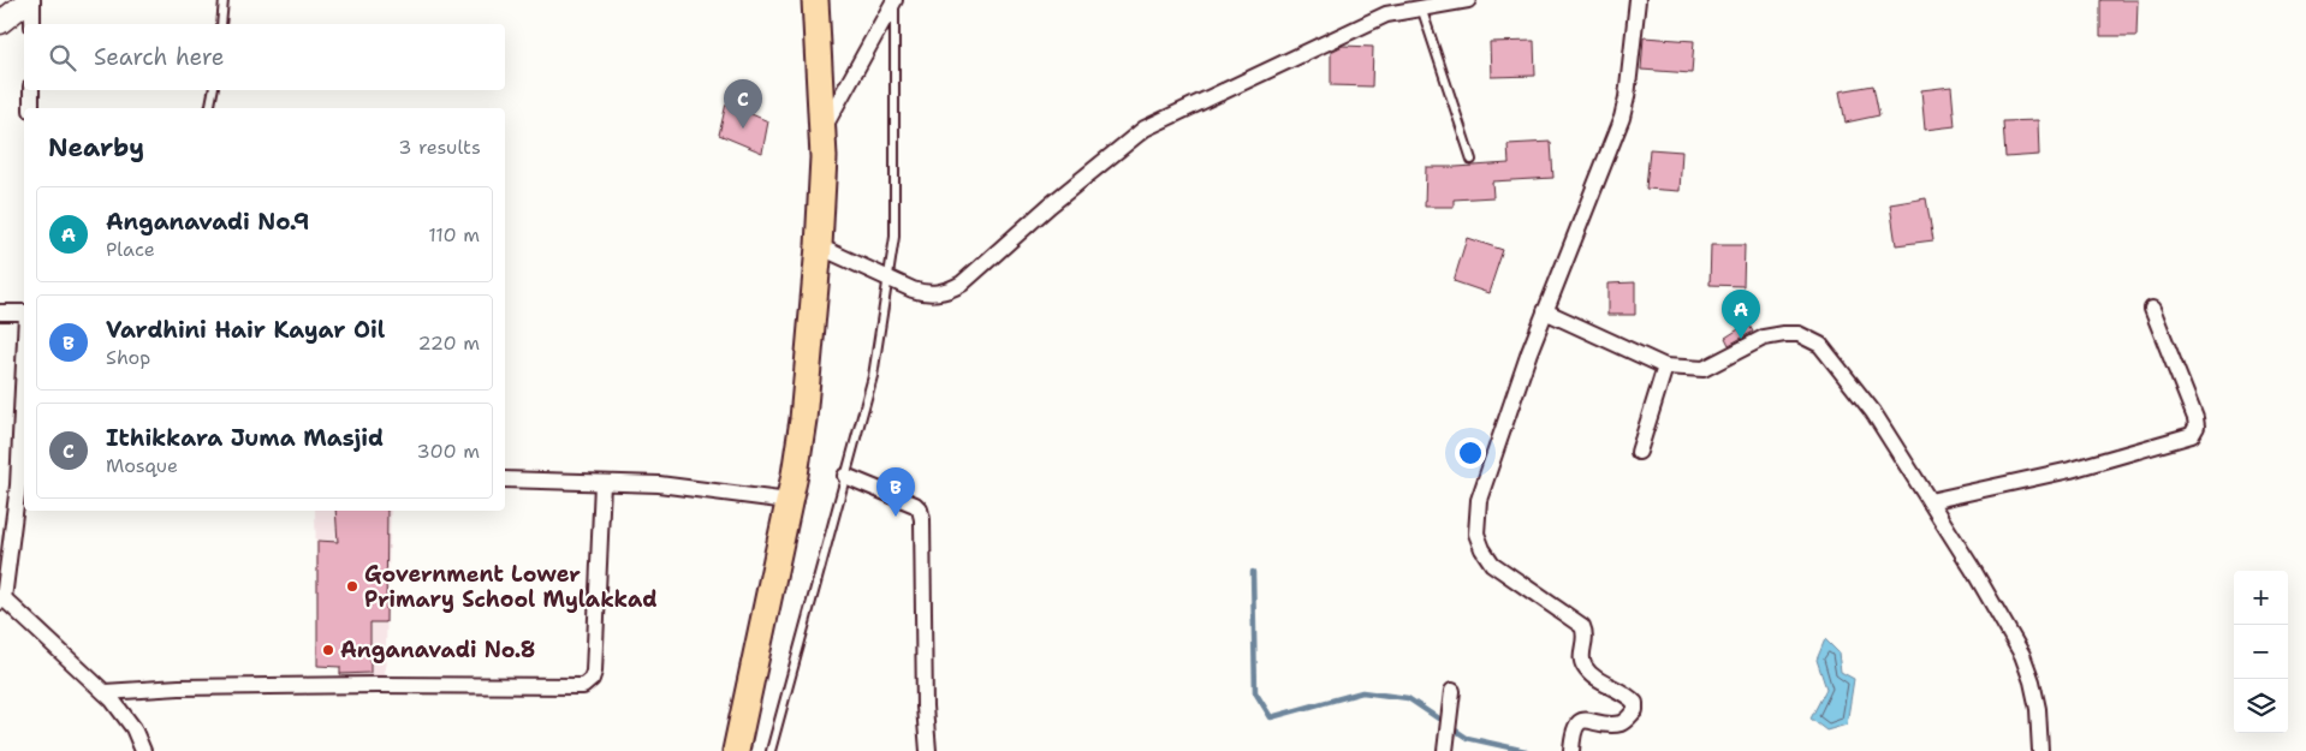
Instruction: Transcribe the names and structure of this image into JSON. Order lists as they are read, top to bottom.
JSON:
{
  "places": ["Government Lower Primary School Mylakkad", "Anganavadi No.8"],
  "page": {
    "search": "Search here",
    "pins": ["C", "A", "B"],
    "heading": ["Nearby", "3 results"],
    "list": [
      {
        "mark": "A",
        "name": "Anganavadi No.9",
        "note": "Place",
        "value": "110 m"
      },
      {
        "mark": "B",
        "name": "Vardhini Hair Kayar Oil",
        "note": "Shop",
        "value": "220 m"
      },
      {
        "mark": "C",
        "name": "Ithikkara Juma Masjid",
        "note": "Mosque",
        "value": "300 m"
      }
    ],
    "map_buttons": ["+", "−"]
  }
}
